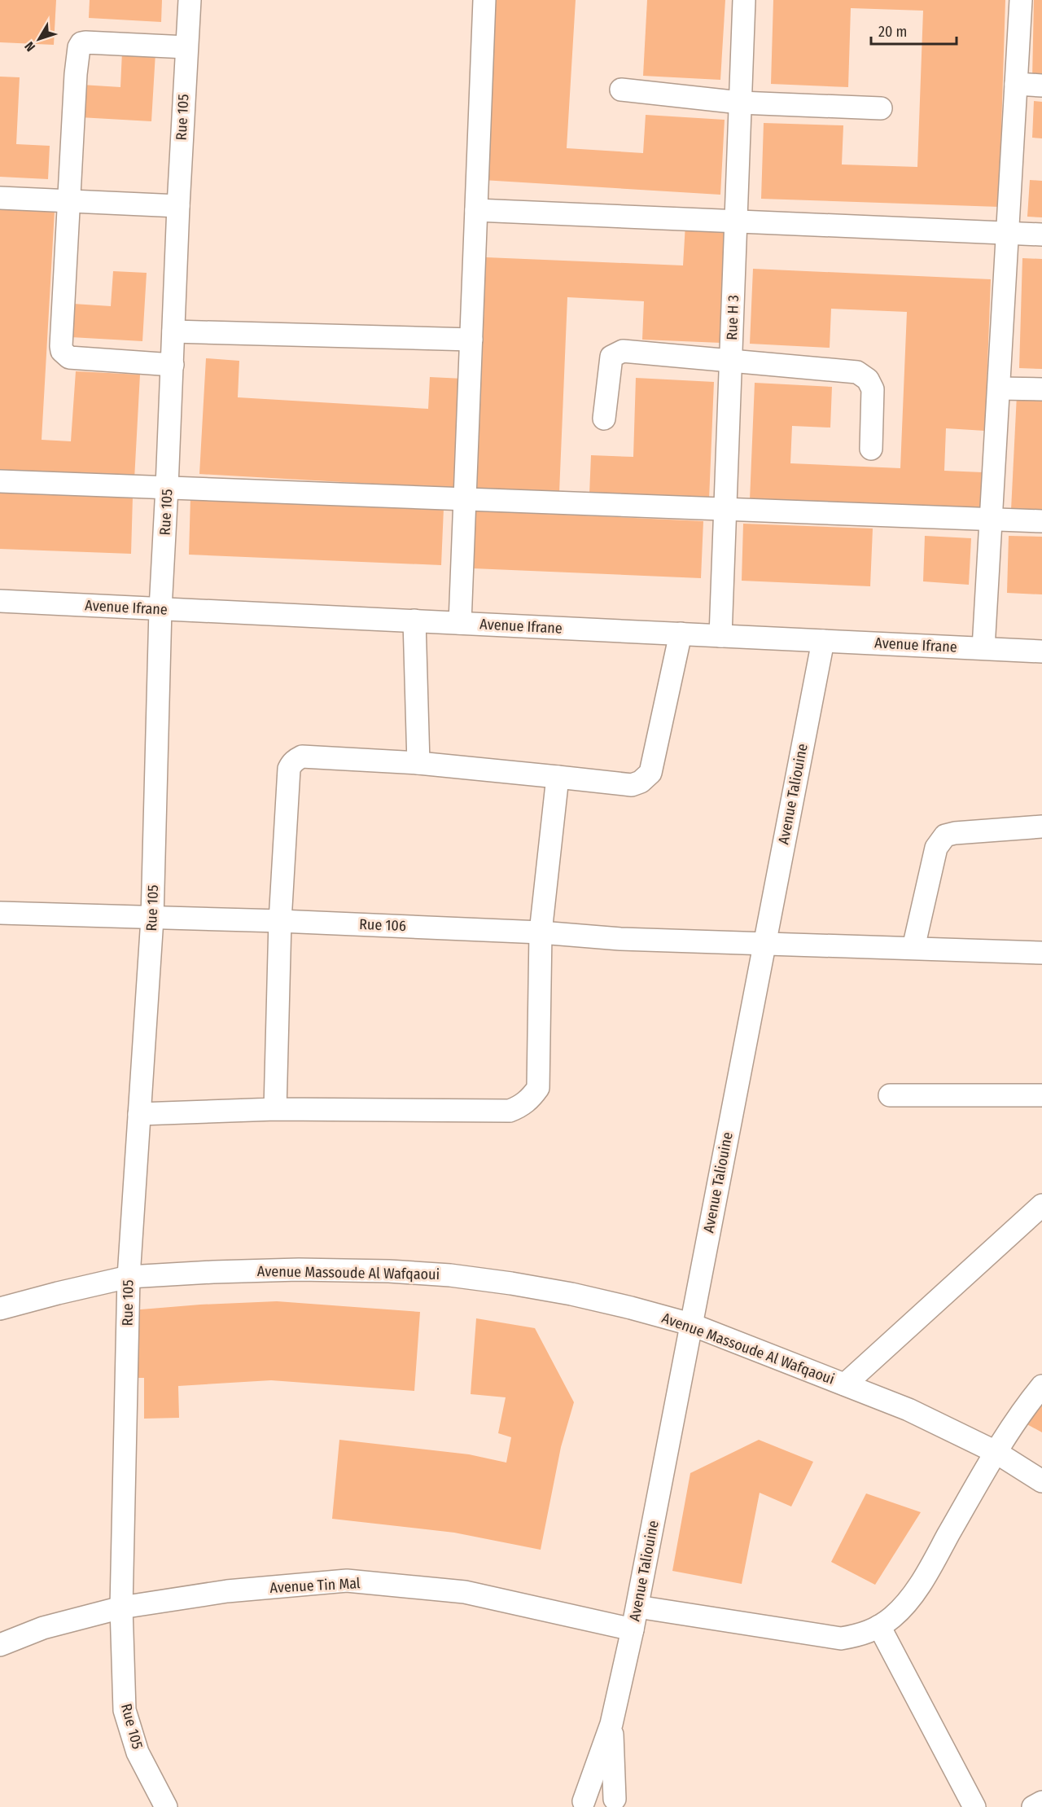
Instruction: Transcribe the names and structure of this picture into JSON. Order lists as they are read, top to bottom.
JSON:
{
  "streets": {
    "street": [
      "Rue 105",
      "Rue H 3",
      "Avenue Ifrane",
      "Avenue Taliouine",
      "Rue 106",
      "Avenue Massoude Al Wafqaoui",
      "Avenue Tin Mal"
    ]
  },
  "crossings": [
    ["Rue 105", "Avenue Ifrane"],
    ["Rue 105", "Rue 106"],
    ["Rue 105", "Avenue Massoude Al Wafqaoui"],
    ["Rue 105", "Avenue Tin Mal"],
    ["Rue H 3", "Avenue Ifrane"],
    ["Avenue Ifrane", "Avenue Taliouine"],
    ["Avenue Taliouine", "Rue 106"],
    ["Avenue Taliouine", "Avenue Massoude Al Wafqaoui"],
    ["Avenue Taliouine", "Avenue Tin Mal"]
  ],
  "scale_bar": "20 m",
  "north": "bottom left"
}
